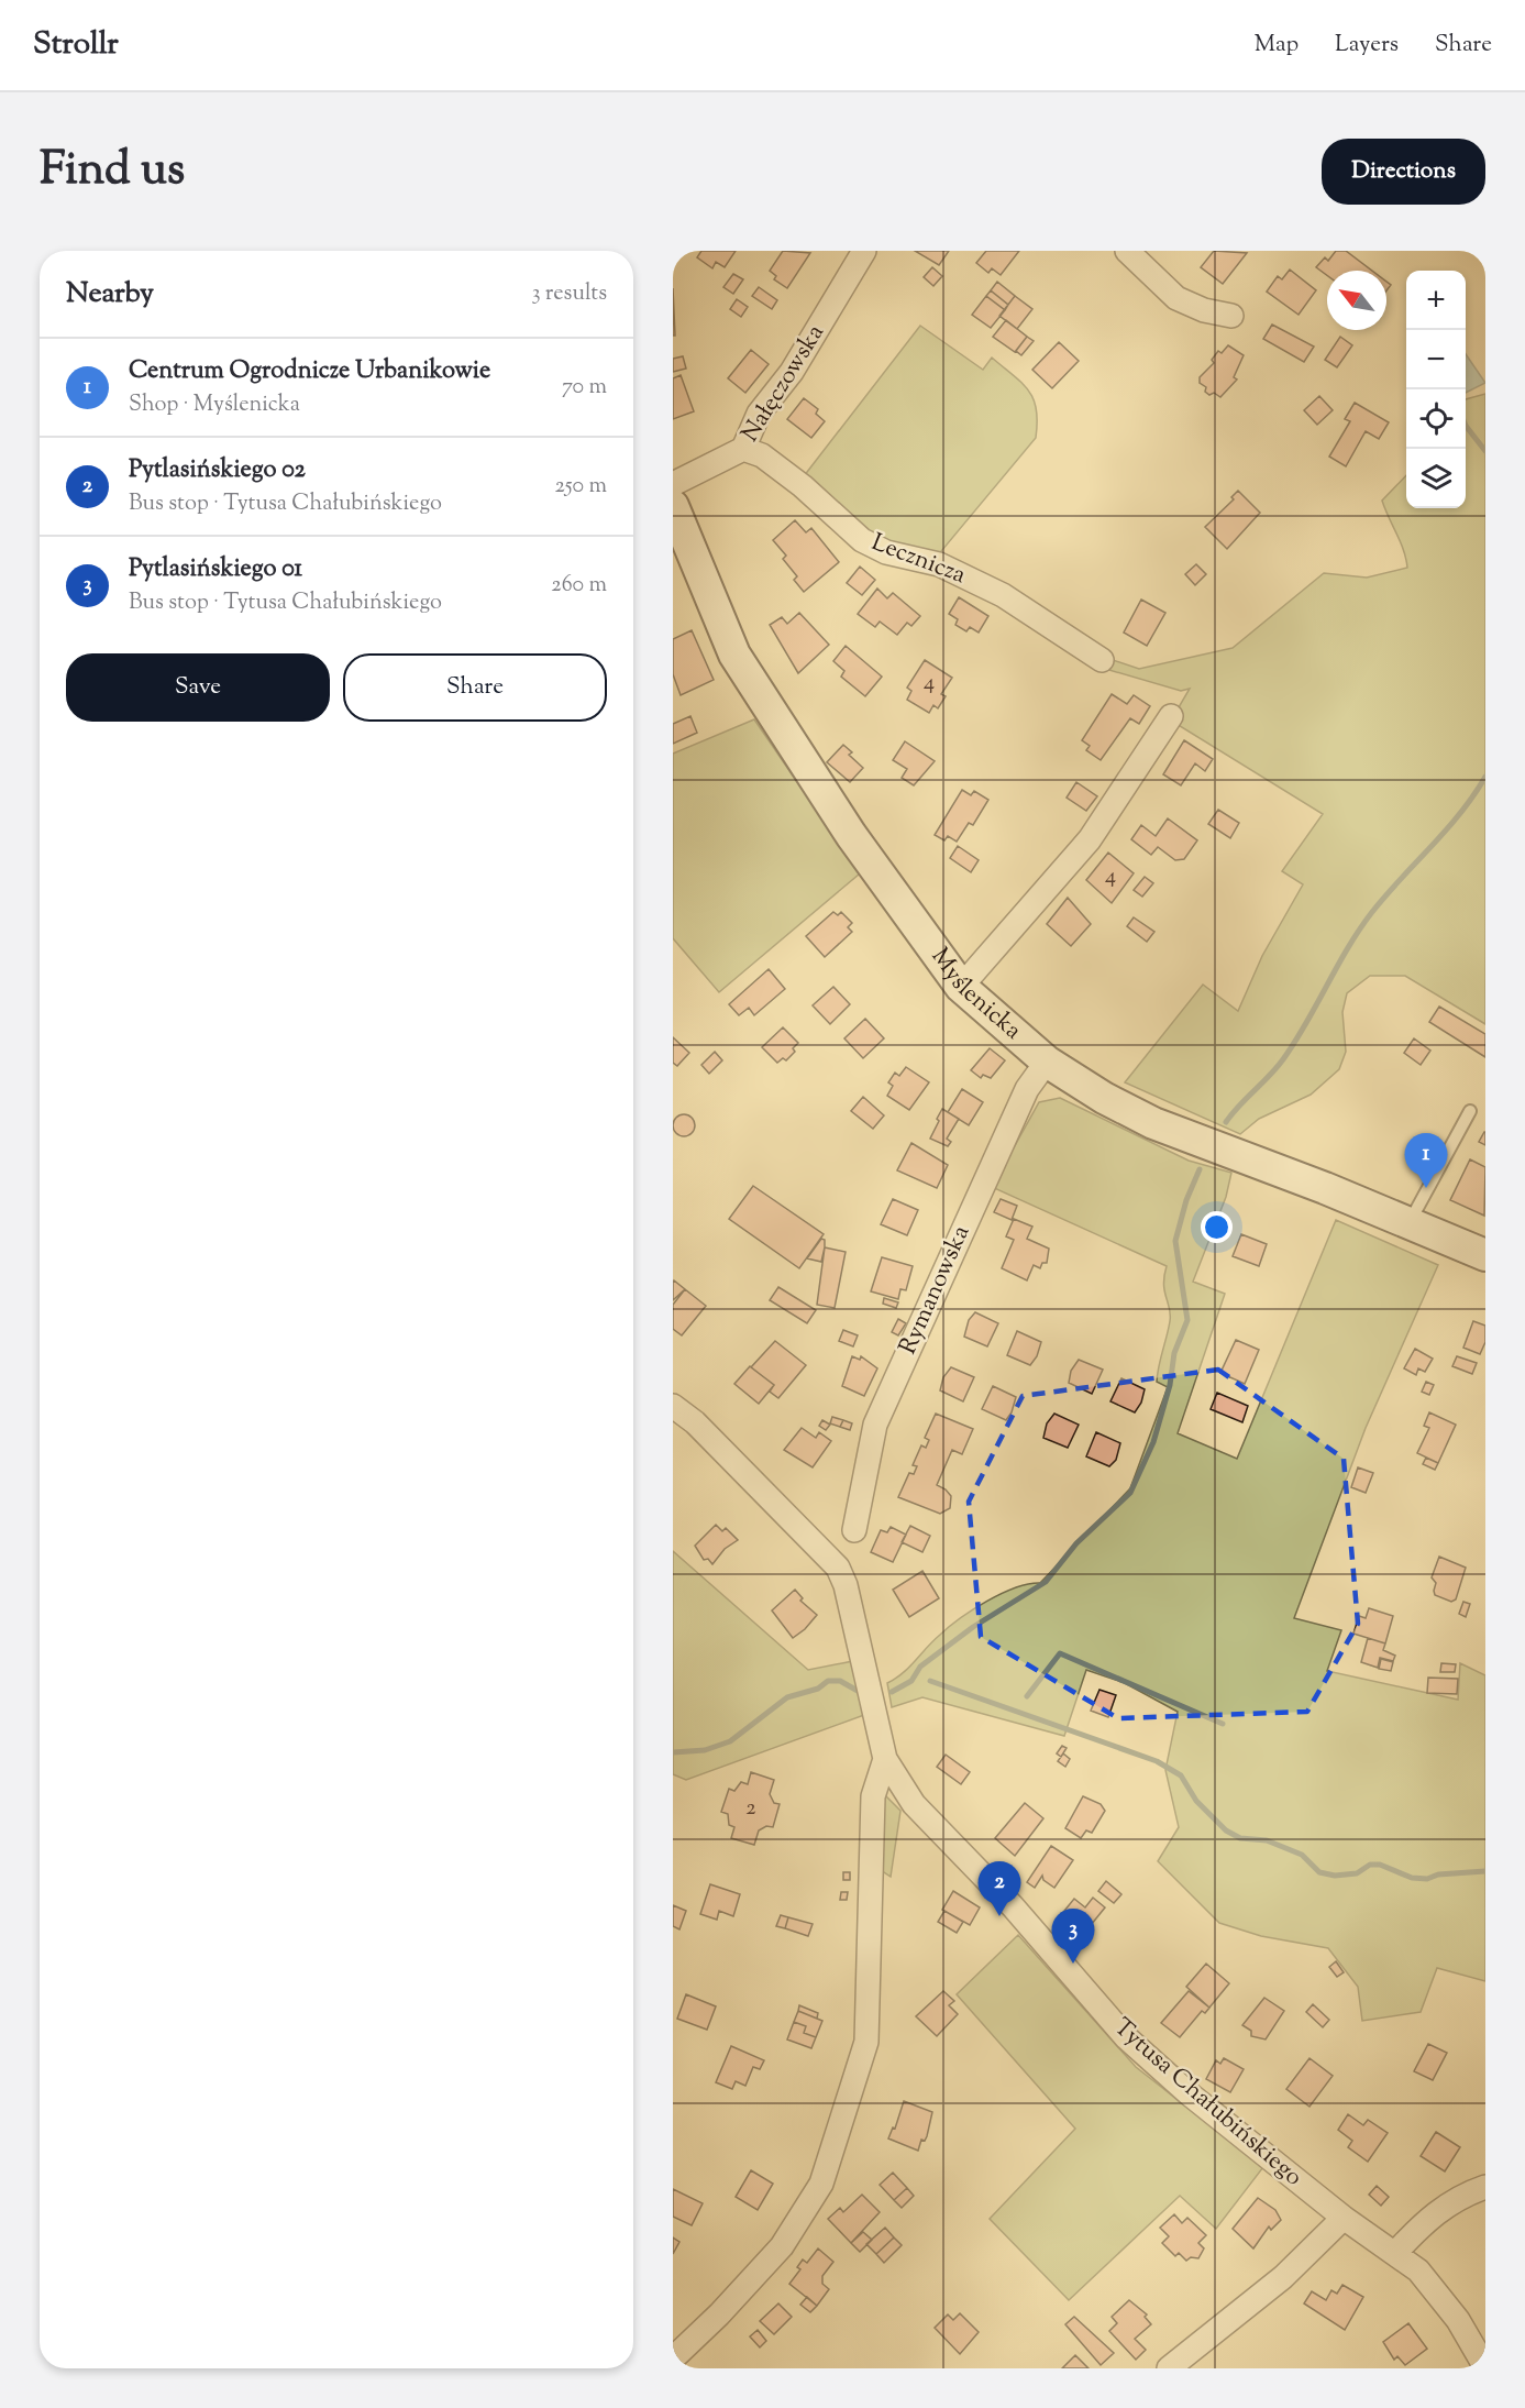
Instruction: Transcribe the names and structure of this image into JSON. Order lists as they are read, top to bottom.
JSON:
{
  "streets": {
    "street": [
      "Nałęczowska",
      "Lecznicza",
      "Myślenicka",
      "Rymanowska",
      "Tytusa Chałubińskiego"
    ]
  },
  "crossings": [
    ["Nałęczowska", "Lecznicza"],
    ["Myślenicka", "Rymanowska"]
  ],
  "house_numbers": ["4", "4", "2"],
  "north": "top left",
  "page": {
    "header": "Strollr",
    "nav": ["Map", "Layers", "Share"],
    "title": "Find us",
    "buttons": [
      "Directions",
      ["Save", "Share"]
    ],
    "heading": ["Nearby", "3 results"],
    "map_buttons": ["+", "−"],
    "list": [
      {
        "mark": "1",
        "name": "Centrum Ogrodnicze Urbanikowie",
        "note": "Shop · Myślenicka",
        "value": "70 m"
      },
      {
        "mark": "2",
        "name": "Pytlasińskiego 02",
        "note": "Bus stop · Tytusa Chałubińskiego",
        "value": "250 m"
      },
      {
        "mark": "3",
        "name": "Pytlasińskiego 01",
        "note": "Bus stop · Tytusa Chałubińskiego",
        "value": "260 m"
      }
    ],
    "pins": ["1", "2", "3"]
  }
}
